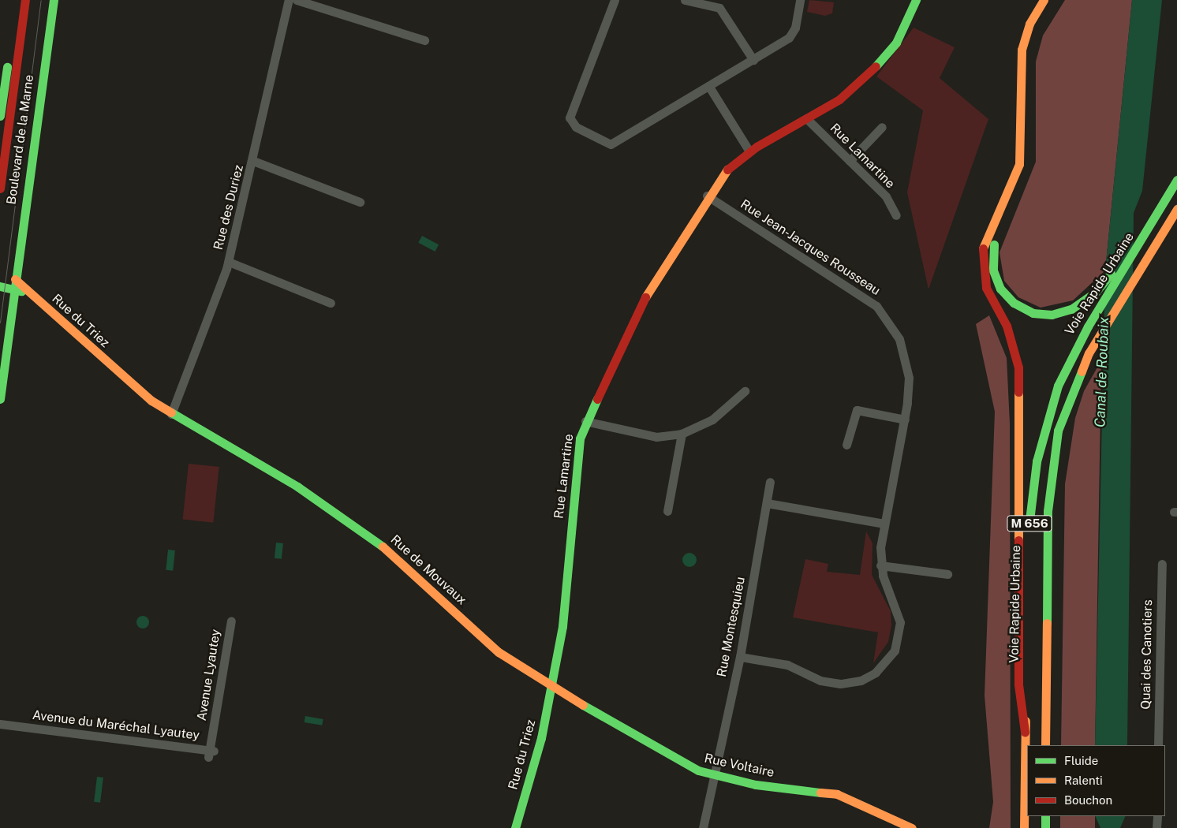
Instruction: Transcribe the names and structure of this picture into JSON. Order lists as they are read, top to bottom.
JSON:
{
  "streets": {
    "main road": [
      "Boulevard de la Marne",
      "Rue Lamartine",
      "Voie Rapide Urbaine",
      "Rue du Triez",
      "M 656",
      "Rue de Mouvaux",
      "Rue Voltaire"
    ],
    "street": [
      "Rue des Duriez",
      "Rue Jean-Jacques Rousseau",
      "Rue Montesquieu",
      "Quai des Canotiers",
      "Avenue Lyautey",
      "Avenue du Maréchal Lyautey"
    ]
  },
  "crossings": [
    ["Boulevard de la Marne", "Rue du Triez"],
    ["Rue Lamartine", "Rue Jean-Jacques Rousseau"],
    ["Rue Lamartine", "Rue du Triez"],
    ["Rue Lamartine", "Rue de Mouvaux"],
    ["Rue Lamartine", "Rue Voltaire"],
    ["Rue des Duriez", "Rue du Triez"],
    ["Rue des Duriez", "Rue de Mouvaux"],
    ["Rue Jean-Jacques Rousseau", "Rue Montesquieu"],
    ["Rue du Triez", "Rue de Mouvaux"],
    ["Rue du Triez", "Rue Voltaire"],
    ["Rue de Mouvaux", "Rue Voltaire"],
    ["Rue Montesquieu", "Rue Voltaire"],
    ["Avenue Lyautey", "Avenue du Maréchal Lyautey"]
  ],
  "water": ["Canal de Roubaix"],
  "legend": ["Fluide", "Ralenti", "Bouchon"]
}
